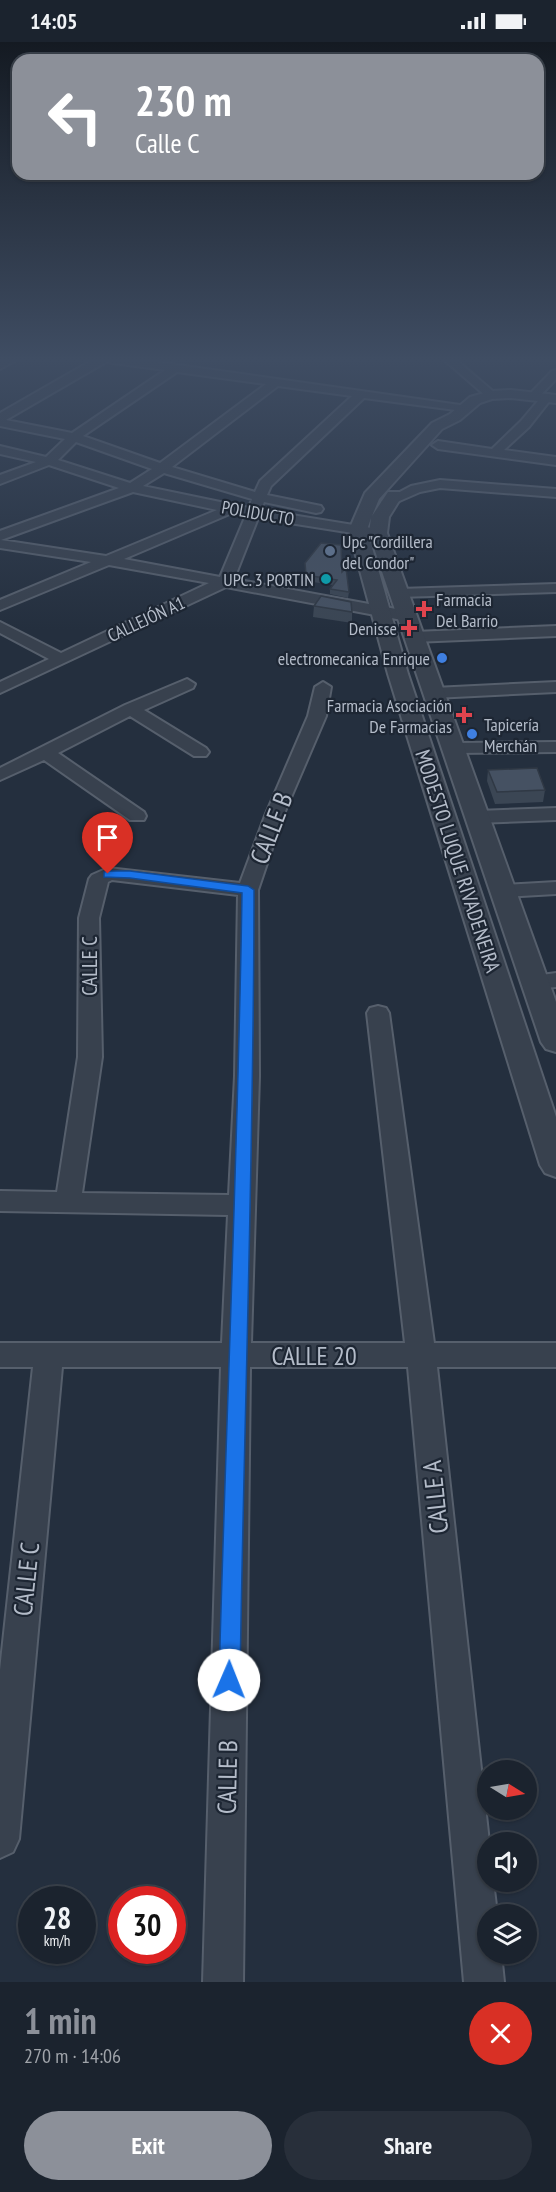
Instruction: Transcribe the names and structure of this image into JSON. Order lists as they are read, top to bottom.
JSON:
{
  "streets": {
    "street": [
      "POLIDUCTO",
      "CALLEJÓN A1",
      "CALLE B",
      "MODESTO LUQUE RIVADENEIRA",
      "CALLE C",
      "CALLE 20",
      "CALLE A"
    ]
  },
  "crossings": [
    ["POLIDUCTO", "MODESTO LUQUE RIVADENEIRA"],
    ["CALLE B", "CALLE C"],
    ["CALLE B", "CALLE 20"],
    ["CALLE C", "CALLE 20"],
    ["CALLE 20", "CALLE A"]
  ],
  "places": {
    "other": [
      "Upc \"Cordillera del Condor\"",
      "UPC. 3 PORTIN",
      "electromecanica Enrique",
      "Tapicería Merchán"
    ],
    "health": ["Farmacia Del Barrio", "Denisse", "Farmacia Asociación De Farmacias"]
  },
  "north": "right",
  "page": {
    "status": "14:05",
    "turn": ["230 m", "Calle C"],
    "speed": "28 km/h",
    "limit": "30",
    "heading": ["1 min", "270 m · 14:06"],
    "buttons": ["Exit", "Share"]
  }
}
